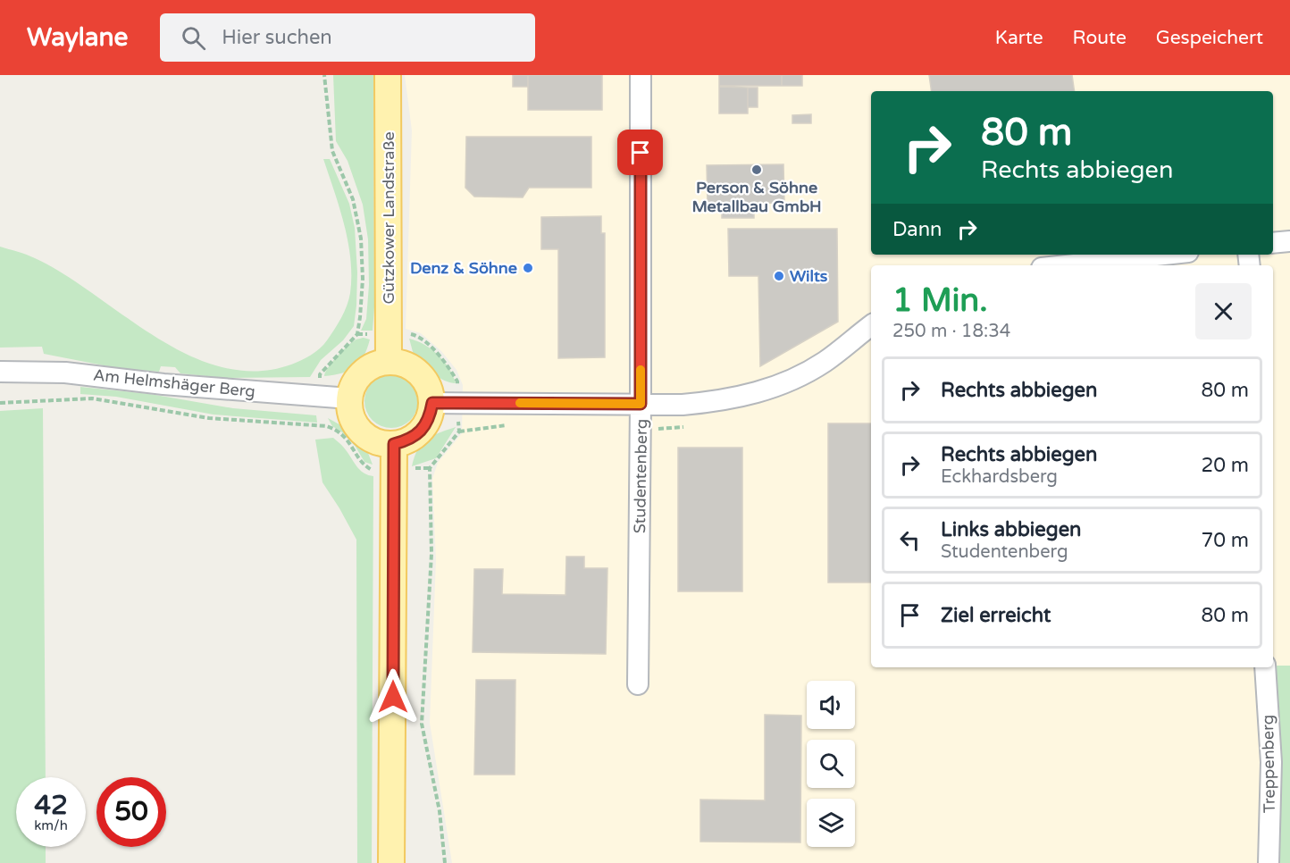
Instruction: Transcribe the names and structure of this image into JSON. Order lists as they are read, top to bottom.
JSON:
{
  "streets": {
    "main road": ["Gützkower Landstraße"],
    "street": ["Am Helmshäger Berg", "Studentenberg", "Treppenberg"]
  },
  "crossings": [
    ["Gützkower Landstraße", "Am Helmshäger Berg"]
  ],
  "places": ["Person & Söhne Metallbau GmbH", "Denz & Söhne", "Wilts"],
  "page": {
    "header": "Waylane",
    "search": "Hier suchen",
    "nav": ["Karte", "Route", "Gespeichert"],
    "turn": ["80 m", "Rechts abbiegen"],
    "then": "Dann",
    "heading": ["1 Min.", "250 m · 18:34"],
    "list": [
      {
        "name": "Rechts abbiegen",
        "value": "80 m"
      },
      {
        "name": "Rechts abbiegen",
        "note": "Eckhardsberg",
        "value": "20 m"
      },
      {
        "name": "Links abbiegen",
        "note": "Studentenberg",
        "value": "70 m"
      },
      {
        "name": "Ziel erreicht",
        "value": "80 m"
      }
    ],
    "speed": "42 km/h",
    "limit": "50"
  }
}
